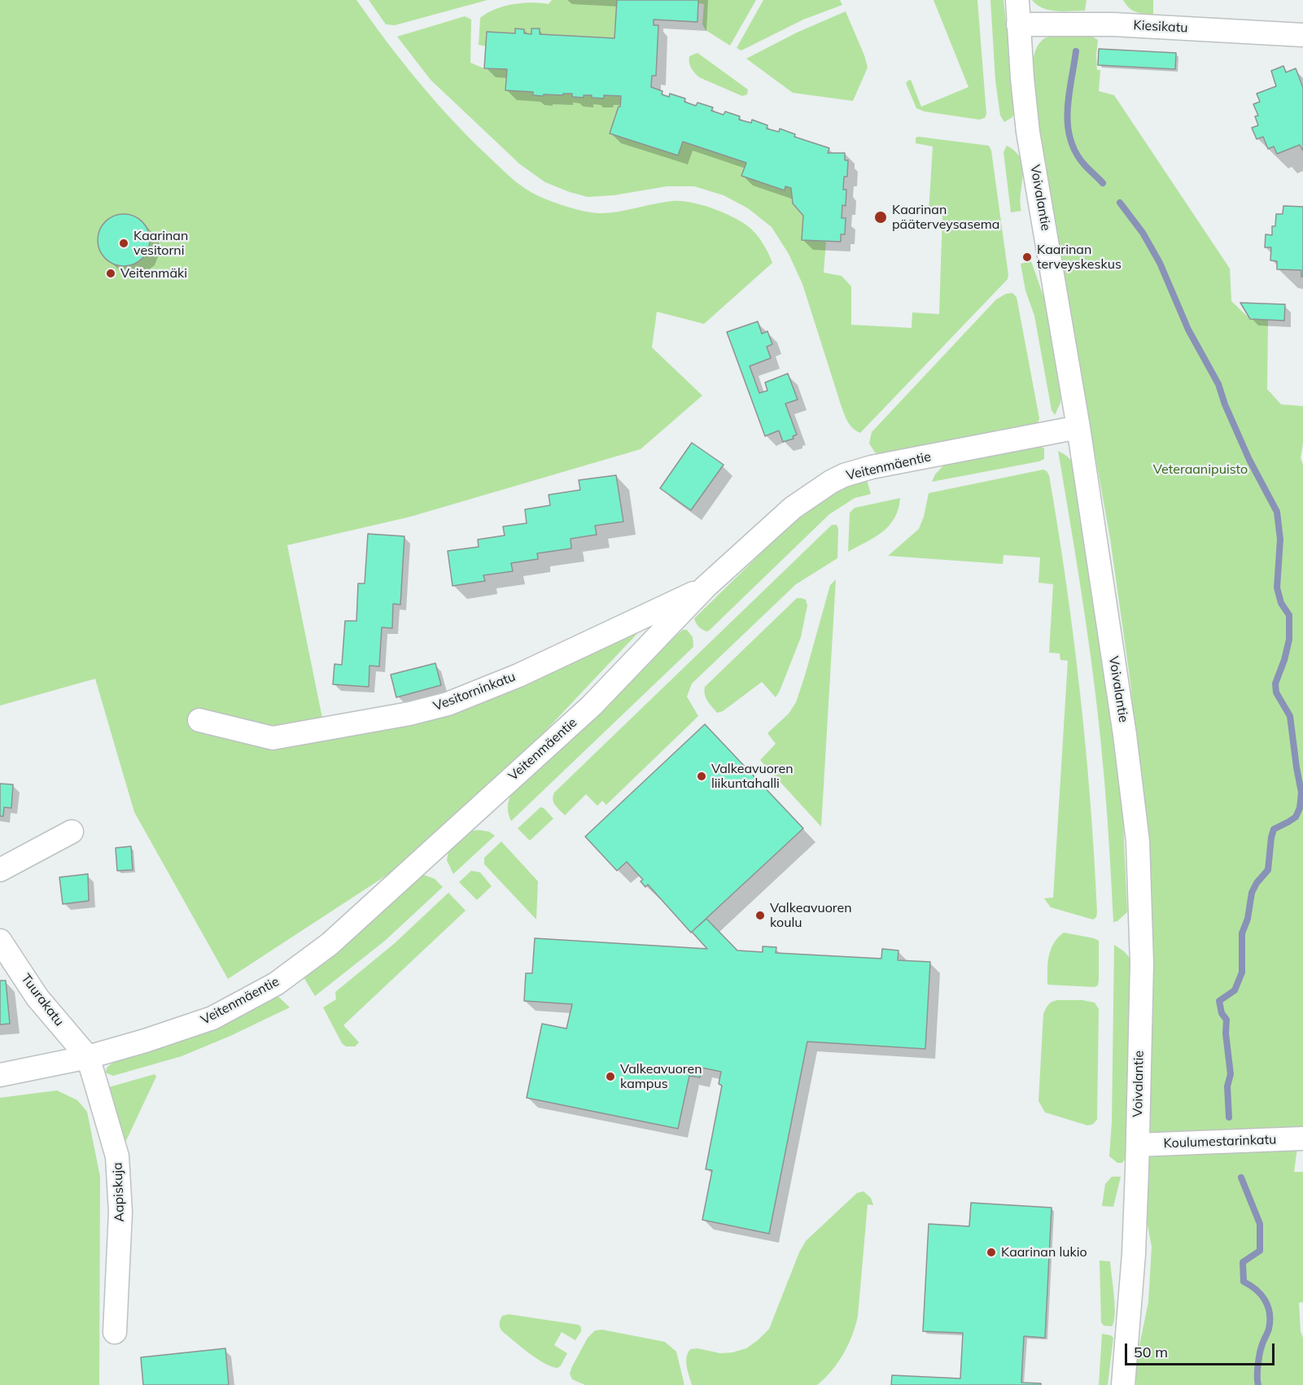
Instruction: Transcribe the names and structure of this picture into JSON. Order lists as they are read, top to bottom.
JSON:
{
  "streets": {
    "street": [
      "Kiesikatu",
      "Voivalantie",
      "Veitenmäentie",
      "Vesitorninkatu",
      "Tuurakatu",
      "Koulumestarinkatu",
      "Aapiskuja"
    ]
  },
  "crossings": [
    ["Kiesikatu", "Voivalantie"],
    ["Voivalantie", "Veitenmäentie"],
    ["Voivalantie", "Koulumestarinkatu"],
    ["Veitenmäentie", "Vesitorninkatu"],
    ["Veitenmäentie", "Tuurakatu"],
    ["Veitenmäentie", "Aapiskuja"],
    ["Tuurakatu", "Aapiskuja"]
  ],
  "parks": ["Veteraanipuisto"],
  "places": [
    "Kaarinan pääterveysasema",
    "Kaarinan vesitorni",
    "Kaarinan terveyskeskus",
    "Veitenmäki",
    "Valkeavuoren liikuntahalli",
    "Valkeavuoren koulu",
    "Valkeavuoren kampus",
    "Kaarinan lukio"
  ],
  "scale_bar": "50 m"
}
